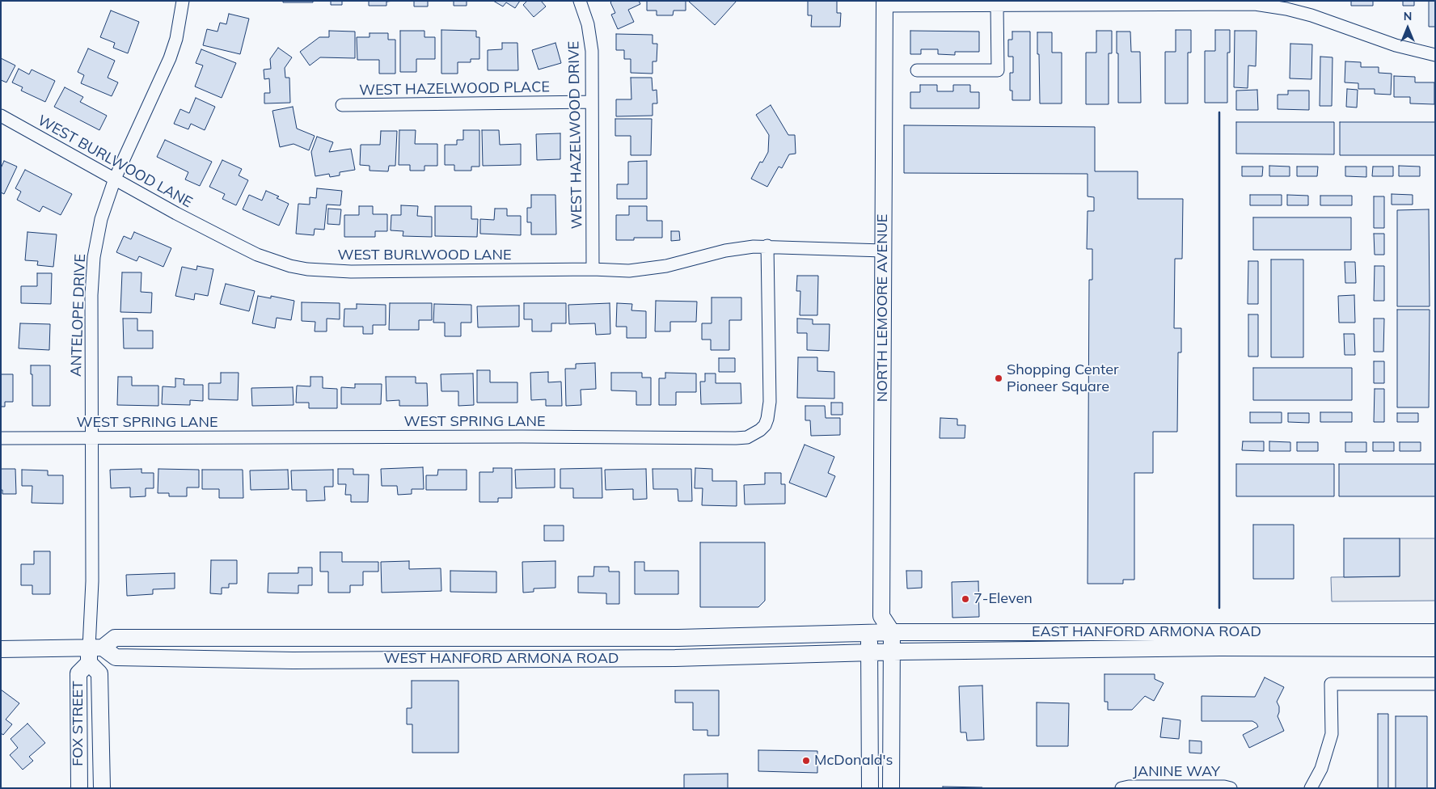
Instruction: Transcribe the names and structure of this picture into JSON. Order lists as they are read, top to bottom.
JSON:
{
  "streets": {
    "main road": [
      "NORTH LEMOORE AVENUE",
      "EAST HANFORD ARMONA ROAD",
      "WEST HANFORD ARMONA ROAD",
      "FOX STREET"
    ],
    "street": [
      "WEST HAZELWOOD PLACE",
      "WEST HAZELWOOD DRIVE",
      "WEST BURLWOOD LANE",
      "ANTELOPE DRIVE",
      "WEST SPRING LANE",
      "JANINE WAY"
    ]
  },
  "crossings": [
    ["WEST HAZELWOOD PLACE", "WEST HAZELWOOD DRIVE"],
    ["WEST HAZELWOOD DRIVE", "WEST BURLWOOD LANE"],
    ["WEST BURLWOOD LANE", "NORTH LEMOORE AVENUE"],
    ["WEST BURLWOOD LANE", "ANTELOPE DRIVE"],
    ["WEST BURLWOOD LANE", "WEST SPRING LANE"],
    ["ANTELOPE DRIVE", "WEST SPRING LANE"],
    ["ANTELOPE DRIVE", "WEST HANFORD ARMONA ROAD"],
    ["ANTELOPE DRIVE", "FOX STREET"],
    ["EAST HANFORD ARMONA ROAD", "WEST HANFORD ARMONA ROAD"],
    ["WEST HANFORD ARMONA ROAD", "FOX STREET"]
  ],
  "places": ["Shopping Center Pioneer Square", "7-Eleven", "McDonald's"],
  "north": "top"
}
